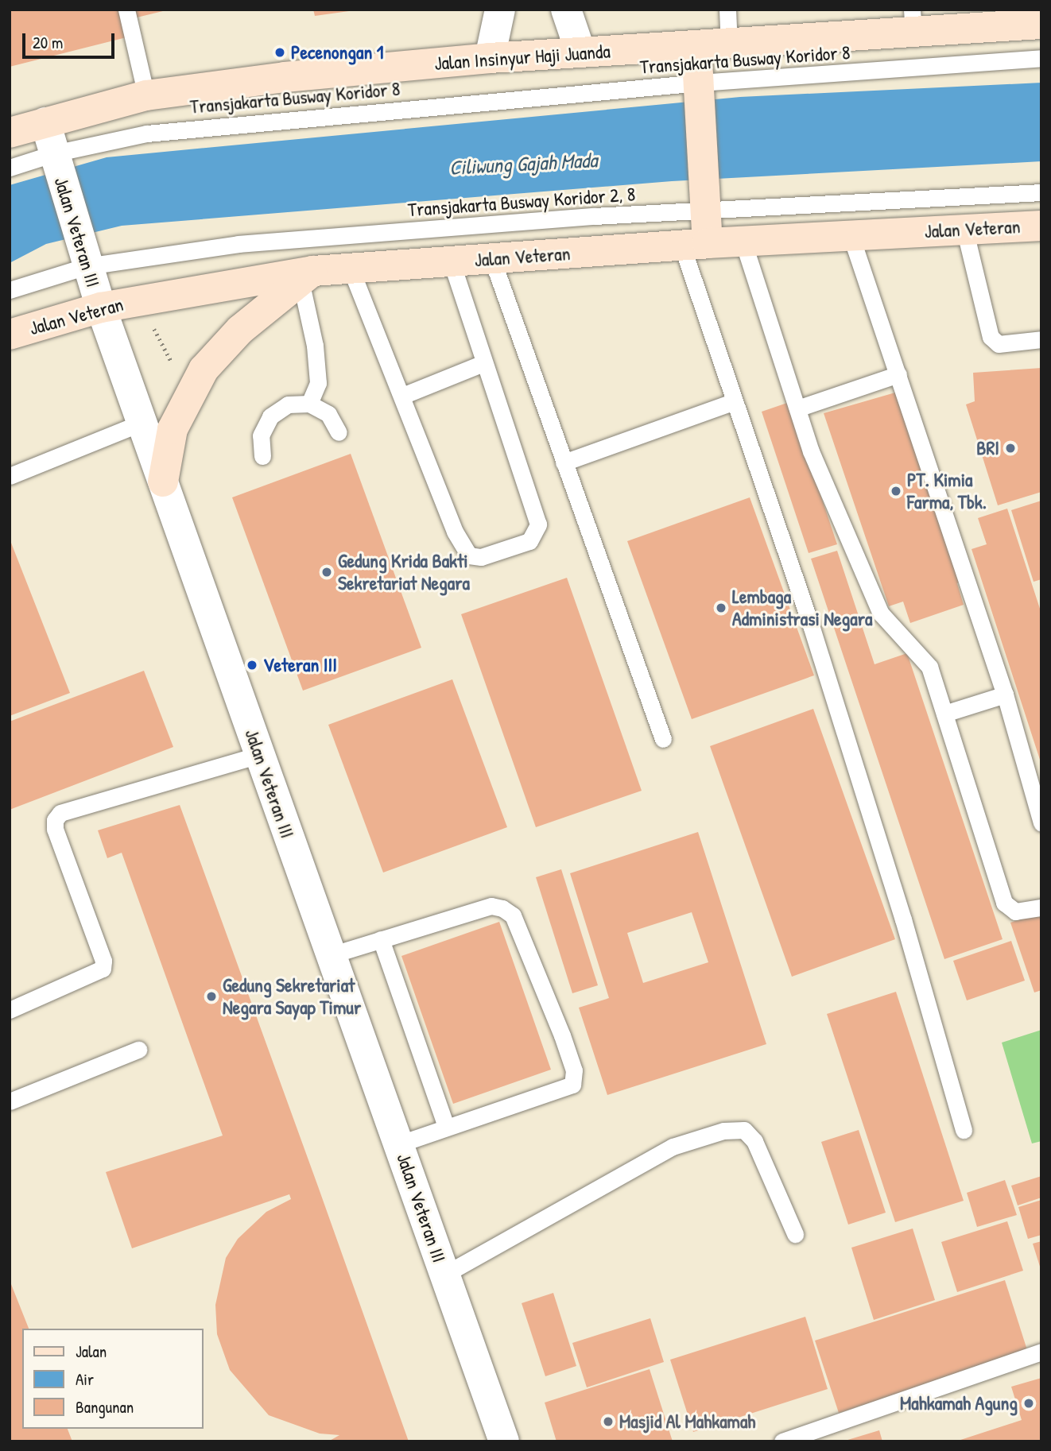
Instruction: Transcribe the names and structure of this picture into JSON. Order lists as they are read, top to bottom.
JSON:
{
  "streets": {
    "main road": ["Jalan Insinyur Haji Juanda", "Jalan Veteran"],
    "street": ["Jalan Veteran III"],
    "lane": ["Transjakarta Busway Koridor 8", "Transjakarta Busway Koridor 2, 8"]
  },
  "crossings": [
    ["Jalan Insinyur Haji Juanda", "Jalan Veteran III"],
    ["Transjakarta Busway Koridor 8", "Jalan Veteran III"],
    ["Transjakarta Busway Koridor 2, 8", "Jalan Veteran III"],
    ["Jalan Veteran", "Jalan Veteran III"]
  ],
  "water": ["Ciliwung Gajah Mada"],
  "places": [
    "Pecenongan 1",
    "BRI",
    "PT. Kimia Farma, Tbk.",
    "Gedung Krida Bakti Sekretariat Negara",
    "Lembaga Administrasi Negara",
    "Veteran III",
    "Gedung Sekretariat Negara Sayap Timur",
    "Mahkamah Agung",
    "Masjid Al Mahkamah"
  ],
  "legend": ["Jalan", "Air", "Bangunan"],
  "scale_bar": "20 m"
}
